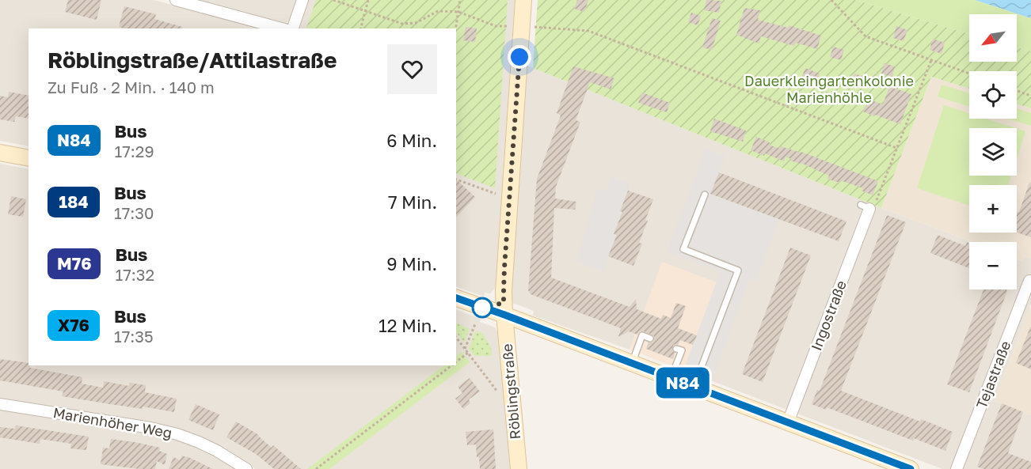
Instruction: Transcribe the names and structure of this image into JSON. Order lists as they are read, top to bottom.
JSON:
{
  "streets": {
    "main road": ["Röblingstraße"],
    "street": ["Ingostraße", "Tejastraße", "Marienhöher Weg"]
  },
  "parks": ["Dauerkleingartenkolonie Marienhöhle"],
  "lines": ["bus line N84"],
  "north": "bottom left",
  "page": {
    "on_map": "N84",
    "map_buttons": ["+", "−"],
    "heading": ["Röblingstraße/Attilastraße", "Zu Fuß · 2 Min. · 140 m"],
    "list": [
      {
        "mark": "N84",
        "name": "Bus",
        "note": "17:29",
        "value": "6 Min."
      },
      {
        "mark": "184",
        "name": "Bus",
        "note": "17:30",
        "value": "7 Min."
      },
      {
        "mark": "M76",
        "name": "Bus",
        "note": "17:32",
        "value": "9 Min."
      },
      {
        "mark": "X76",
        "name": "Bus",
        "note": "17:35",
        "value": "12 Min."
      }
    ]
  }
}
